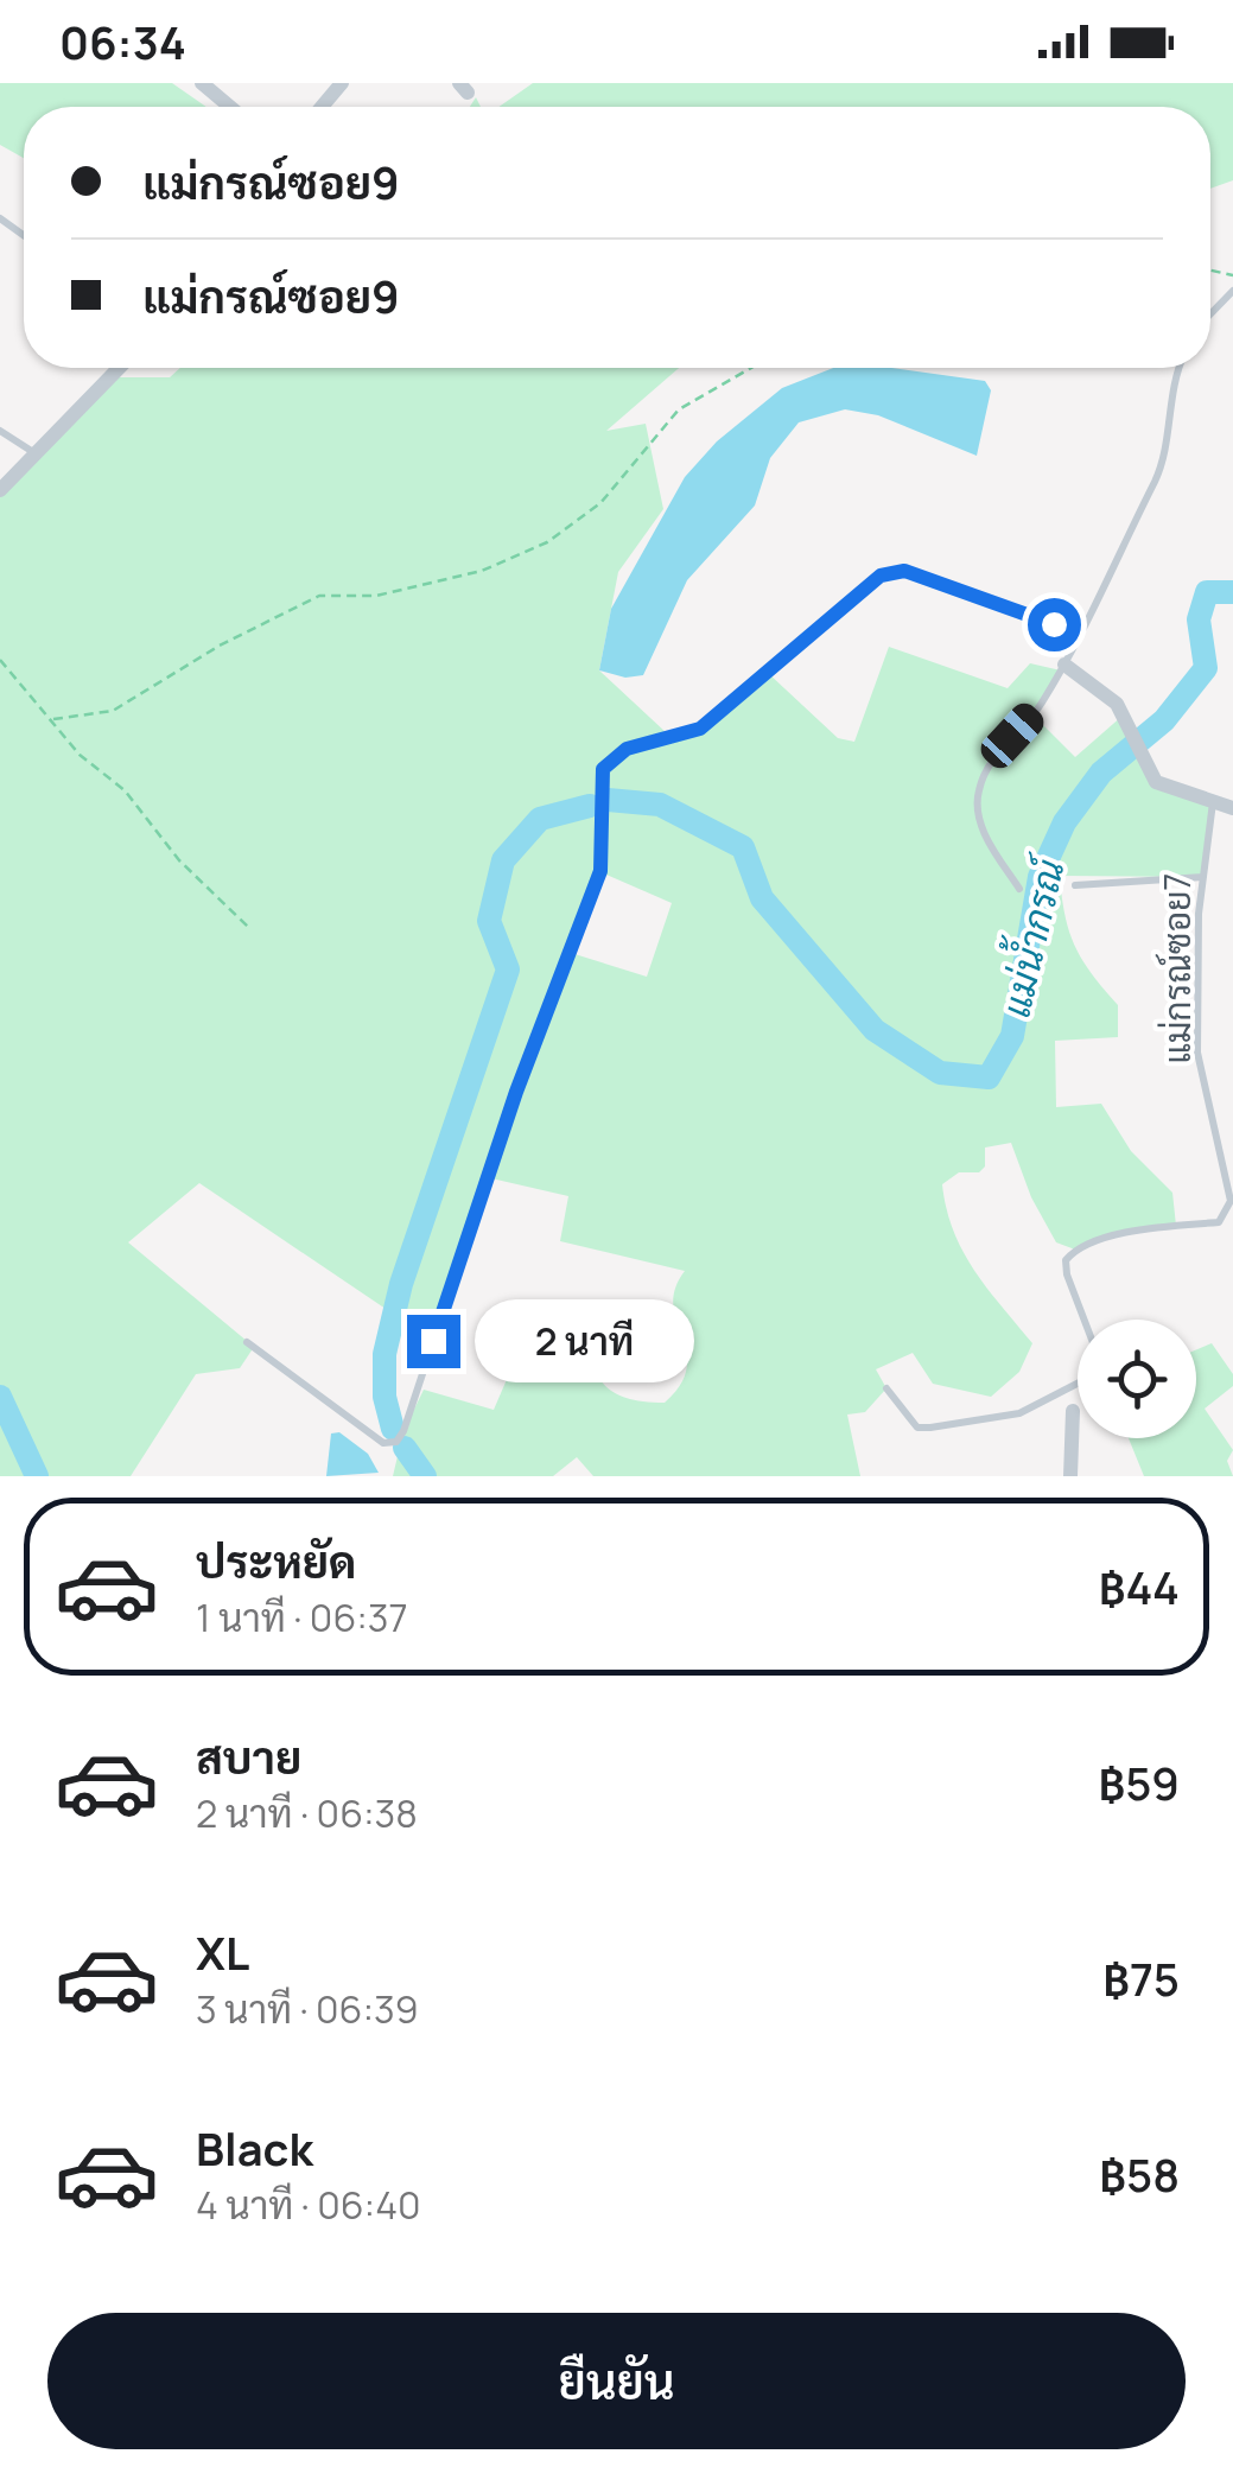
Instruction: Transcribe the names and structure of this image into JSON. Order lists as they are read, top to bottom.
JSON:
{
  "streets": {
    "lane": ["แม่กรณ์ซอย7"]
  },
  "water": ["แม่น้ำกรณ์"],
  "page": {
    "status": "06:34",
    "banner": ["แม่กรณ์ซอย9", "แม่กรณ์ซอย9"],
    "bubble": "2 นาที",
    "list": [
      {
        "name": "ประหยัด",
        "note": "1 นาที · 06:37",
        "value": "฿44"
      },
      {
        "name": "สบาย",
        "note": "2 นาที · 06:38",
        "value": "฿59"
      },
      {
        "name": "XL",
        "note": "3 นาที · 06:39",
        "value": "฿75"
      },
      {
        "name": "Black",
        "note": "4 นาที · 06:40",
        "value": "฿58"
      }
    ],
    "buttons": "ยืนยัน"
  }
}
